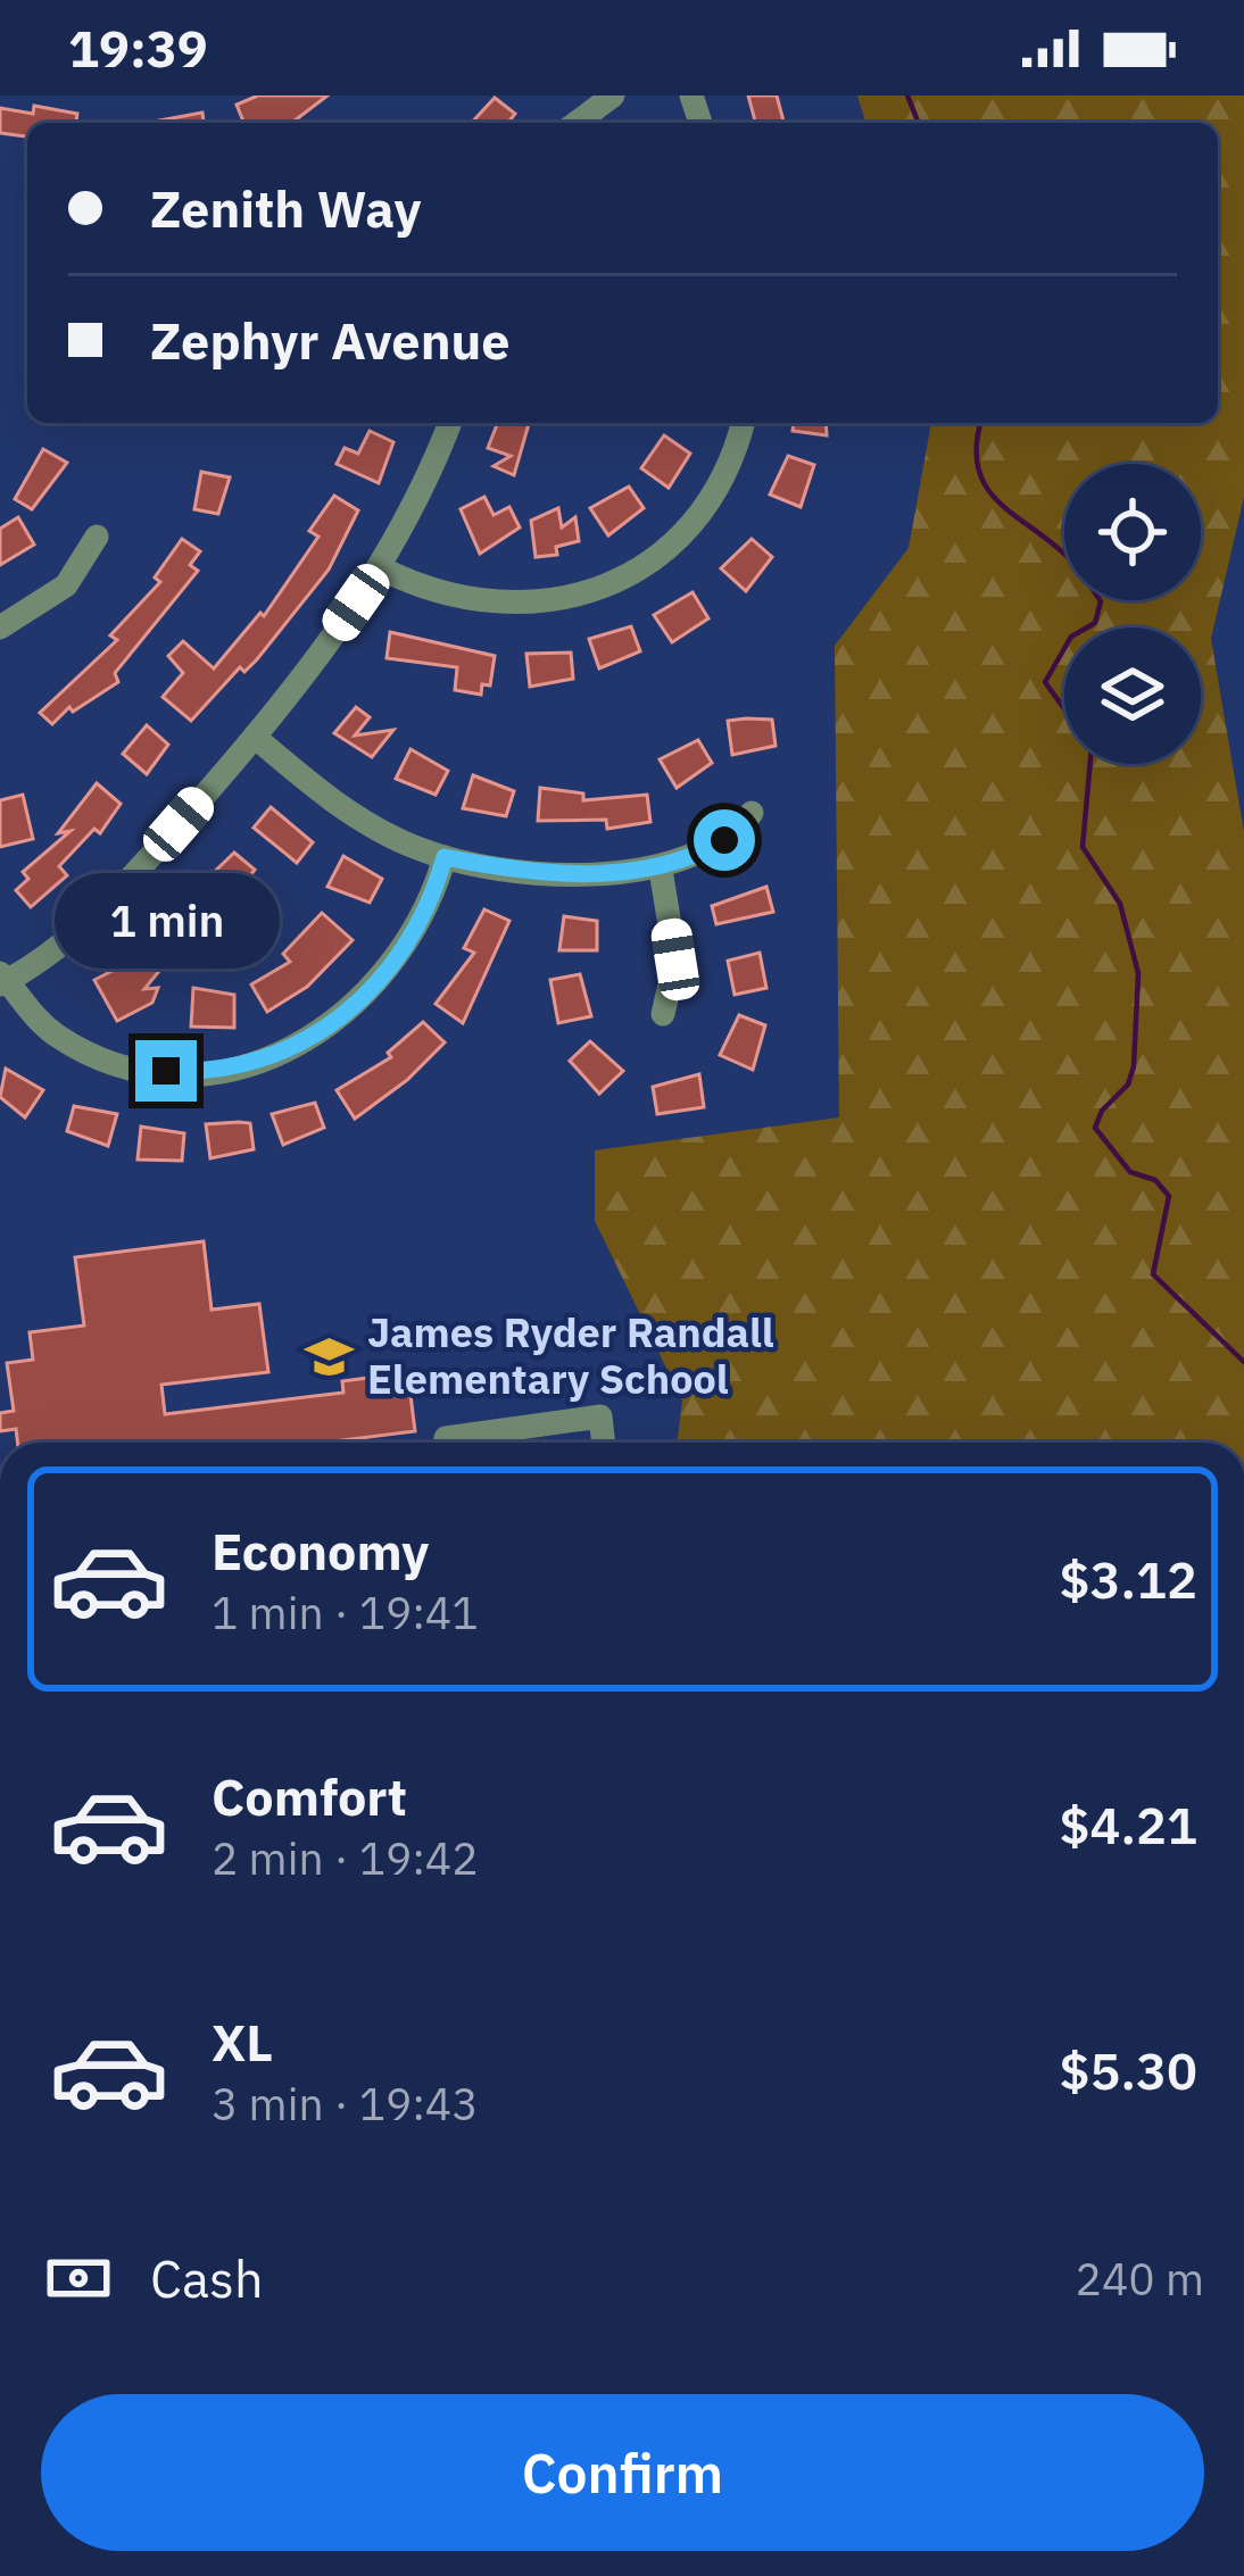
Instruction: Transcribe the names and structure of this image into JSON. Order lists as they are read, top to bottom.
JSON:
{
  "places": {
    "school or university": ["James Ryder Randall Elementary School"]
  },
  "page": {
    "status": "19:39",
    "banner": ["Zenith Way", "Zephyr Avenue"],
    "bubble": "1 min",
    "list": [
      {
        "name": "Economy",
        "note": "1 min · 19:41",
        "value": "$3.12"
      },
      {
        "name": "Comfort",
        "note": "2 min · 19:42",
        "value": "$4.21"
      },
      {
        "name": "XL",
        "note": "3 min · 19:43",
        "value": "$5.30"
      }
    ],
    "pay": ["Cash", "240 m"],
    "buttons": "Confirm"
  }
}
